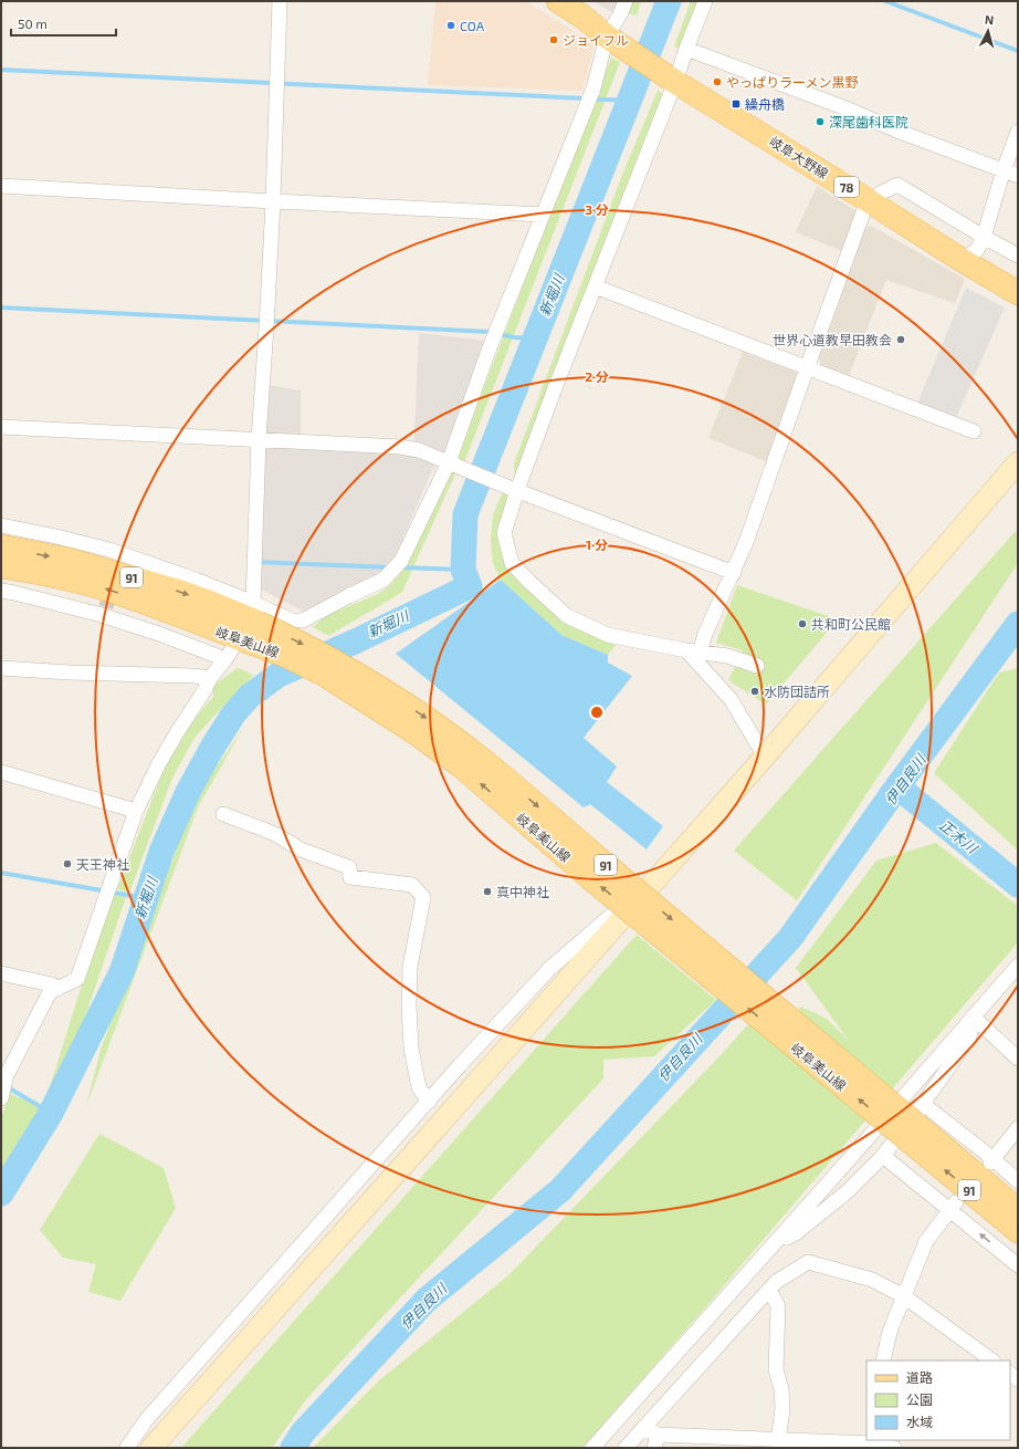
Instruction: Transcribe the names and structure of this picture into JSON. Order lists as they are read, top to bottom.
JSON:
{
  "streets": {
    "main road": [
      "岐阜大野線",
      "78",
      "91",
      "岐阜美山線"
    ]
  },
  "water": ["新堀川", "伊自良川", "正木川"],
  "places": {
    "other": [
      "COA",
      "ジョイフル",
      "やっぱりラーメン黒野",
      "深尾歯科医院",
      "世界心道教早田教会",
      "共和町公民館",
      "水防団詰所",
      "天王神社",
      "真中神社"
    ],
    "transit": ["繰舟橋"]
  },
  "legend": ["道路", "公園", "水域"],
  "scale_bar": "50 m",
  "north": "top",
  "rings": ["3 分", "2 分", "1 分"]
}
